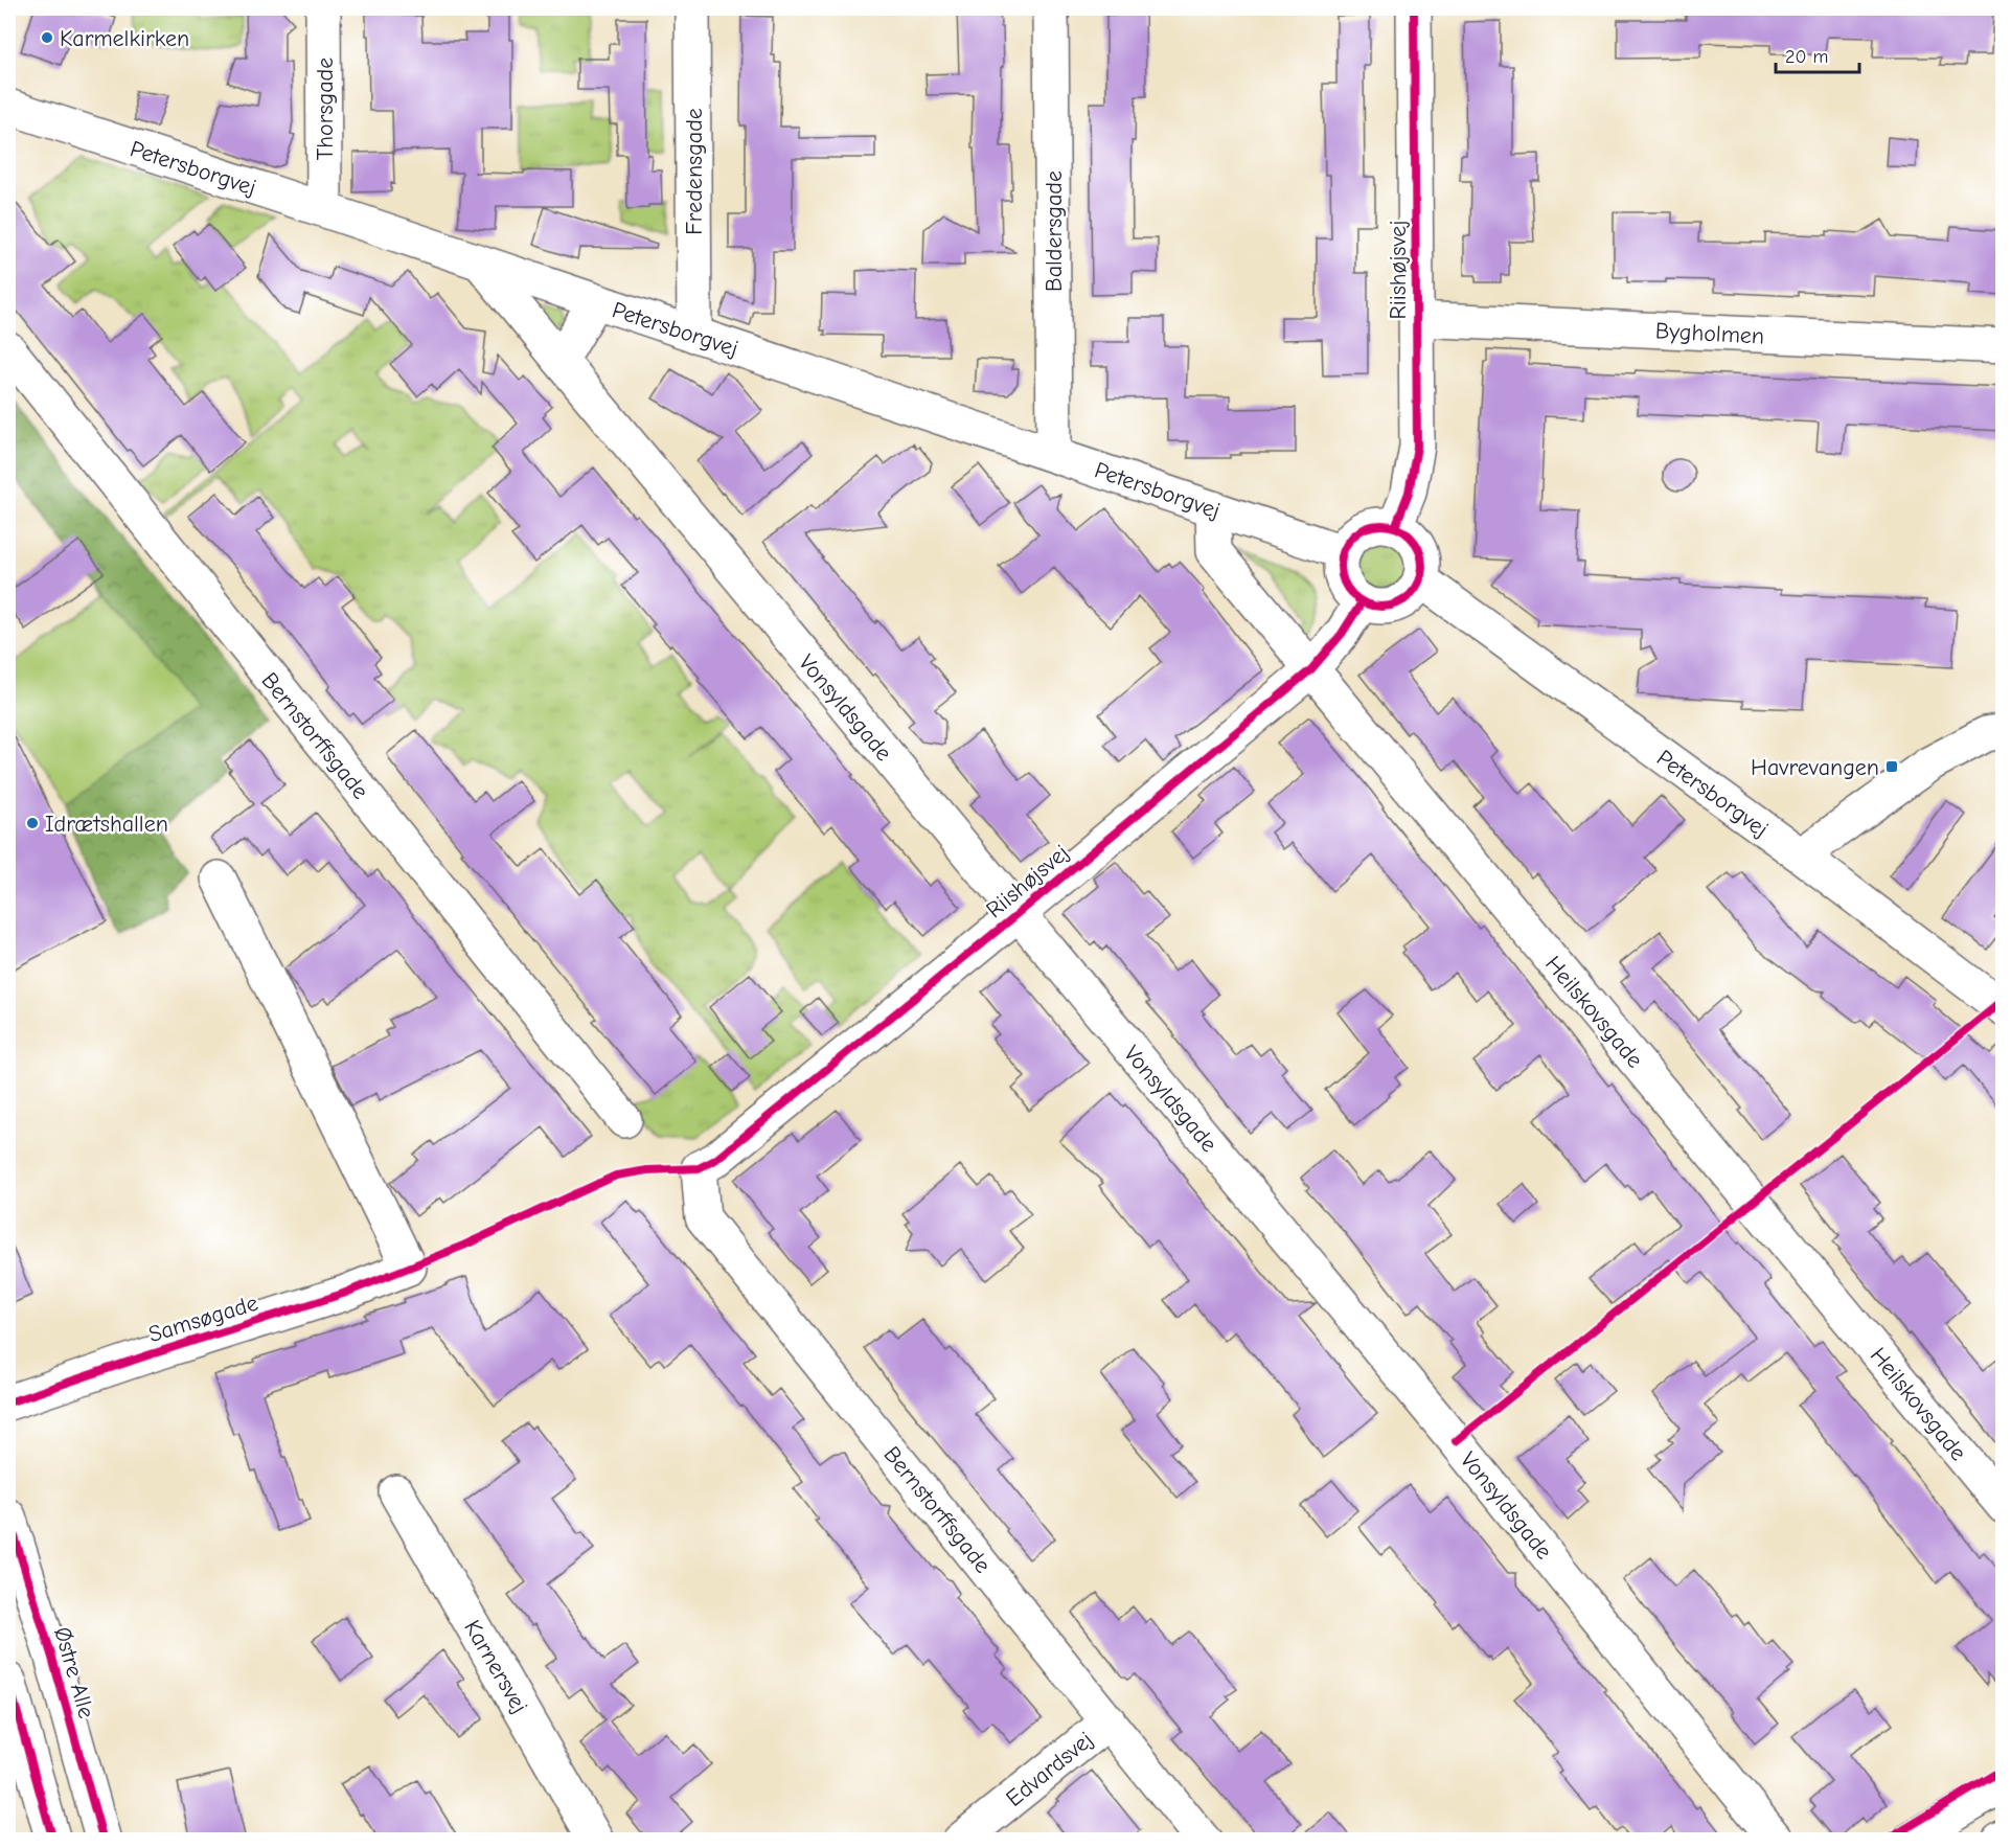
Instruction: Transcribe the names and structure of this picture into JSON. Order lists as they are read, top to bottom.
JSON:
{
  "streets": {
    "street": [
      "Thorsgade",
      "Petersborgvej",
      "Fredensgade",
      "Baldersgade",
      "Riishøjsvej",
      "Bygholmen",
      "Vonsyldsgade",
      "Bernstorffsgade",
      "Heilskovsgade",
      "Samsøgade",
      "Karnersvej",
      "Østre Alle",
      "Edvardsvej"
    ]
  },
  "crossings": [
    ["Thorsgade", "Petersborgvej"],
    ["Petersborgvej", "Fredensgade"],
    ["Petersborgvej", "Baldersgade"],
    ["Petersborgvej", "Riishøjsvej"],
    ["Petersborgvej", "Vonsyldsgade"],
    ["Petersborgvej", "Heilskovsgade"],
    ["Riishøjsvej", "Bygholmen"],
    ["Riishøjsvej", "Vonsyldsgade"],
    ["Riishøjsvej", "Bernstorffsgade"],
    ["Riishøjsvej", "Heilskovsgade"],
    ["Bernstorffsgade", "Edvardsvej"]
  ],
  "places": {
    "other": ["Karmelkirken", "Idrætshallen"],
    "transit": ["Havrevangen"]
  },
  "scale_bar": "20 m"
}
